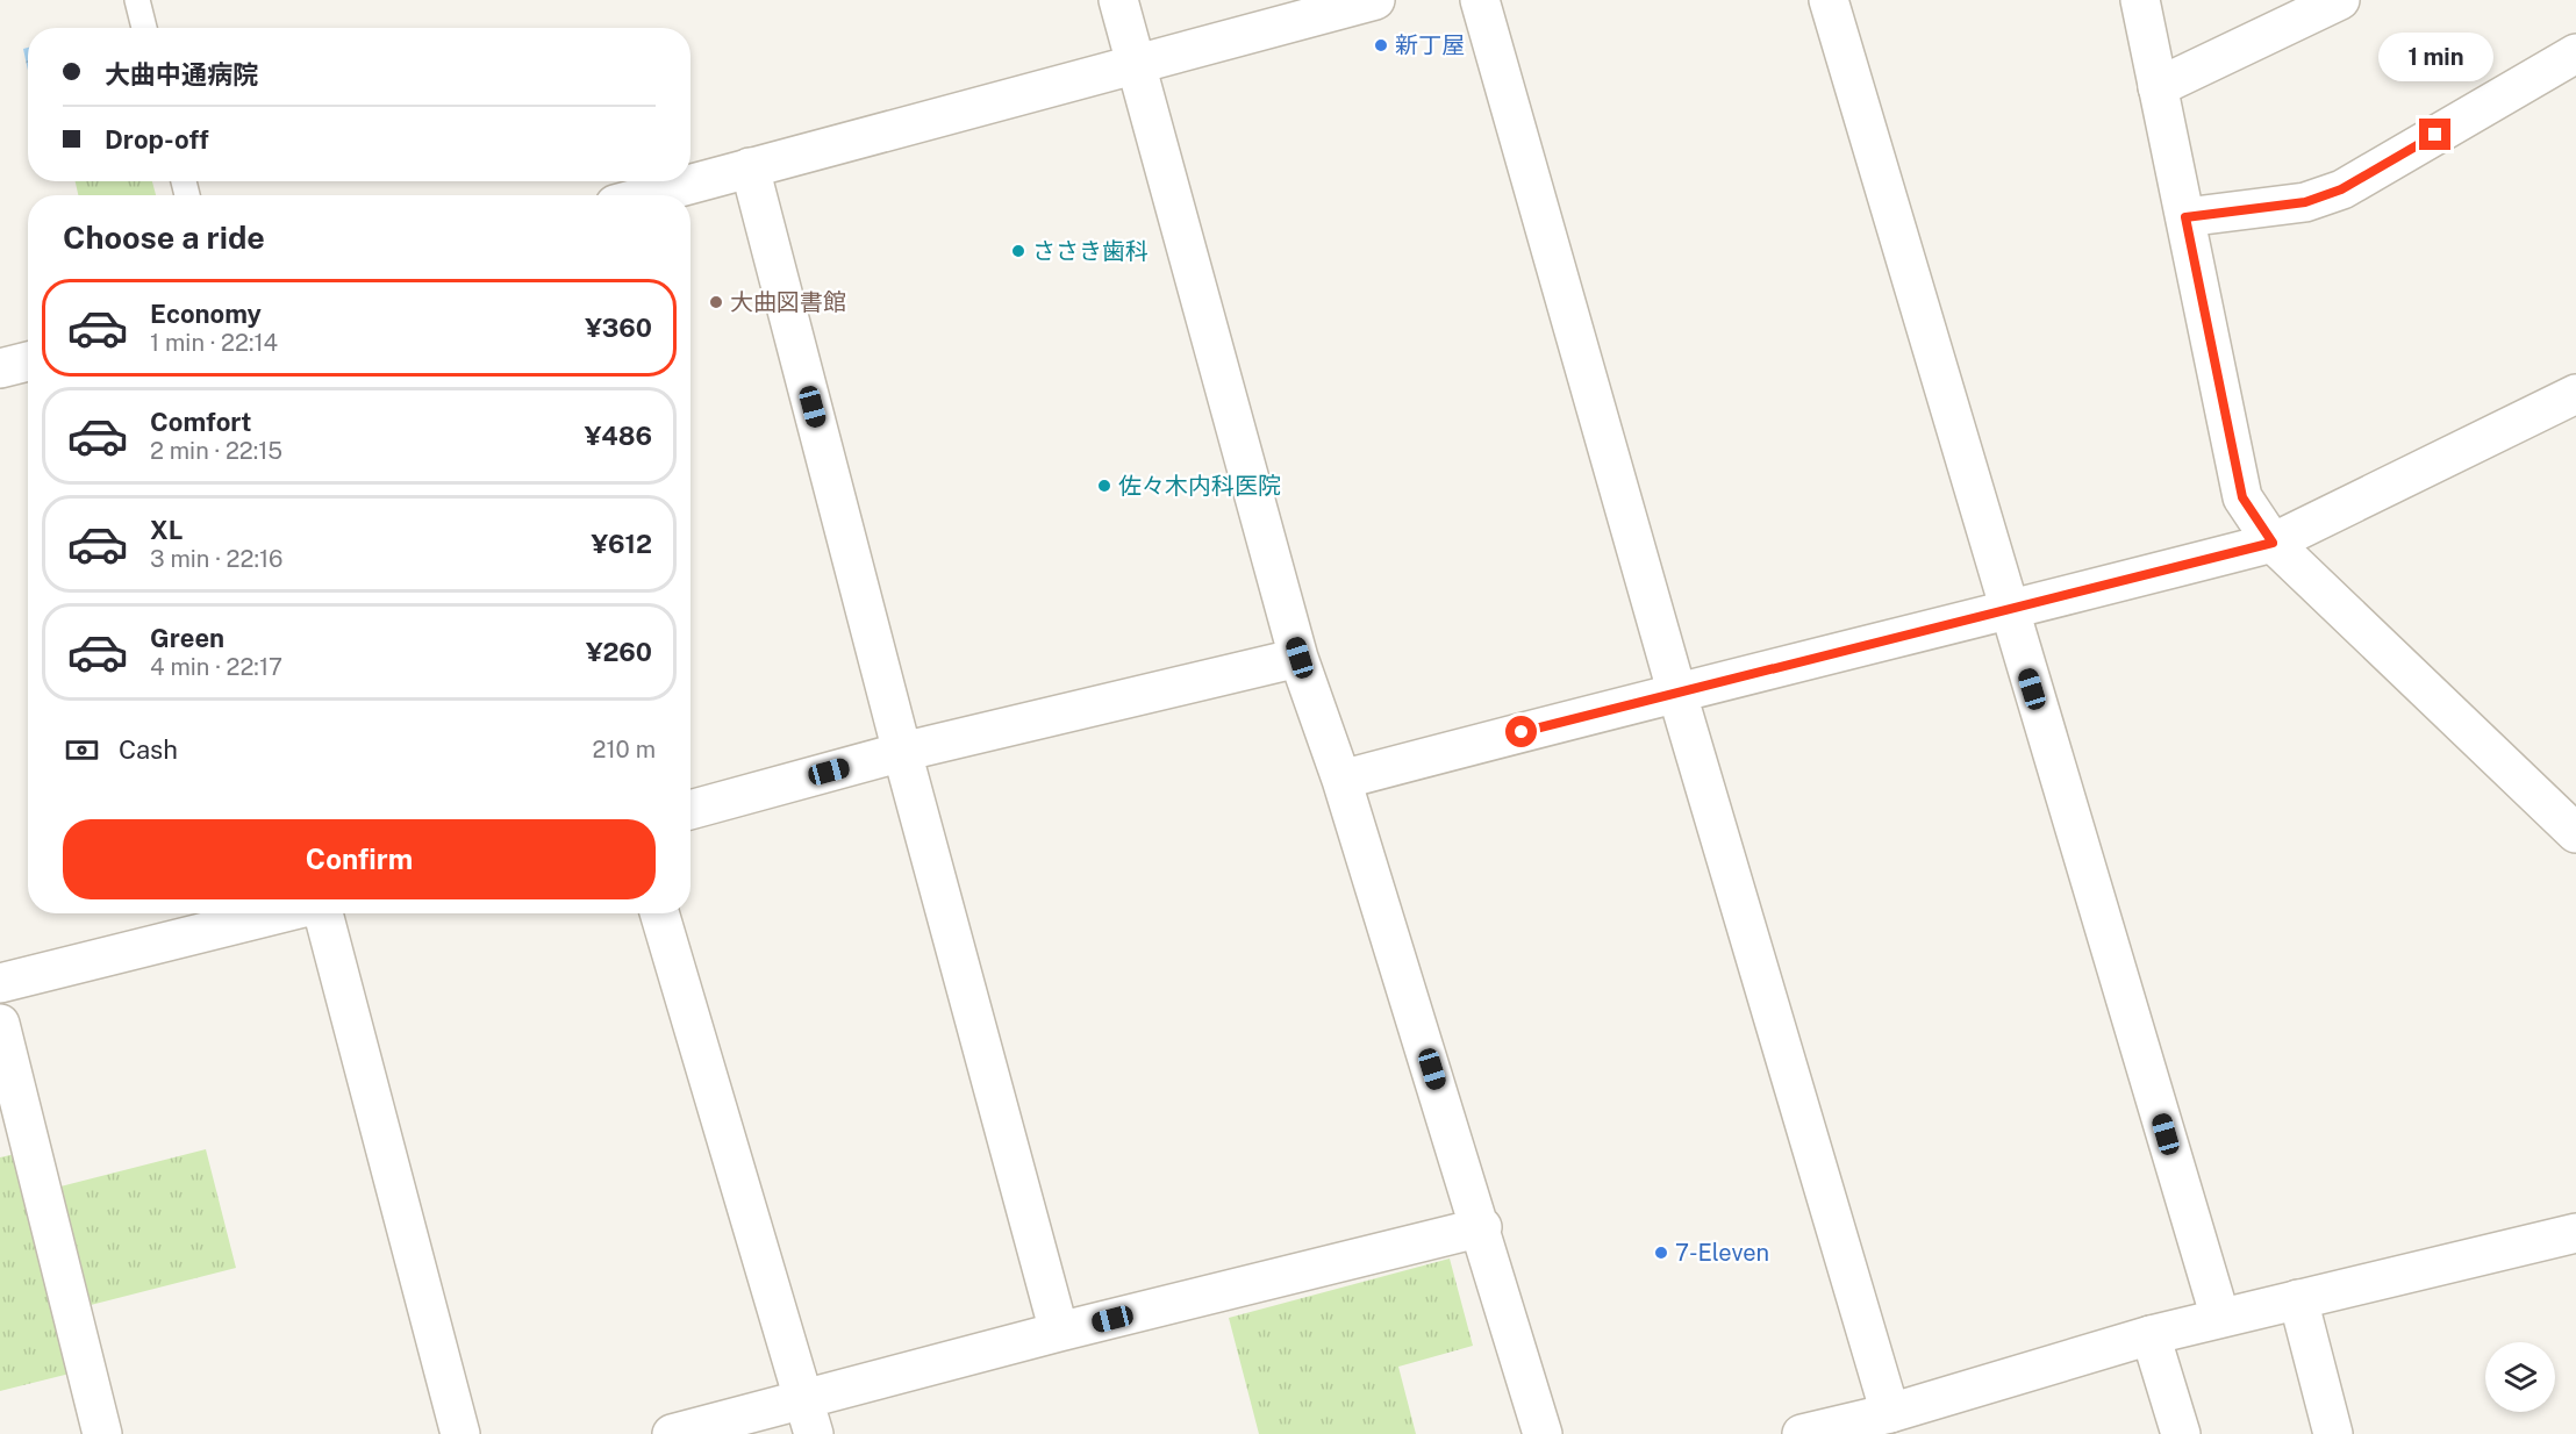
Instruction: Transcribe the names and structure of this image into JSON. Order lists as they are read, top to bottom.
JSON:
{
  "places": [
    "新丁屋",
    "ささき歯科",
    "大曲図書館",
    "佐々木内科医院",
    "7-Eleven"
  ],
  "page": {
    "banner": ["大曲中通病院", "Drop-off"],
    "bubble": "1 min",
    "heading": "Choose a ride",
    "list": [
      {
        "name": "Economy",
        "note": "1 min · 22:14",
        "value": "¥360"
      },
      {
        "name": "Comfort",
        "note": "2 min · 22:15",
        "value": "¥486"
      },
      {
        "name": "XL",
        "note": "3 min · 22:16",
        "value": "¥612"
      },
      {
        "name": "Green",
        "note": "4 min · 22:17",
        "value": "¥260"
      }
    ],
    "pay": ["Cash", "210 m"],
    "buttons": "Confirm"
  }
}
